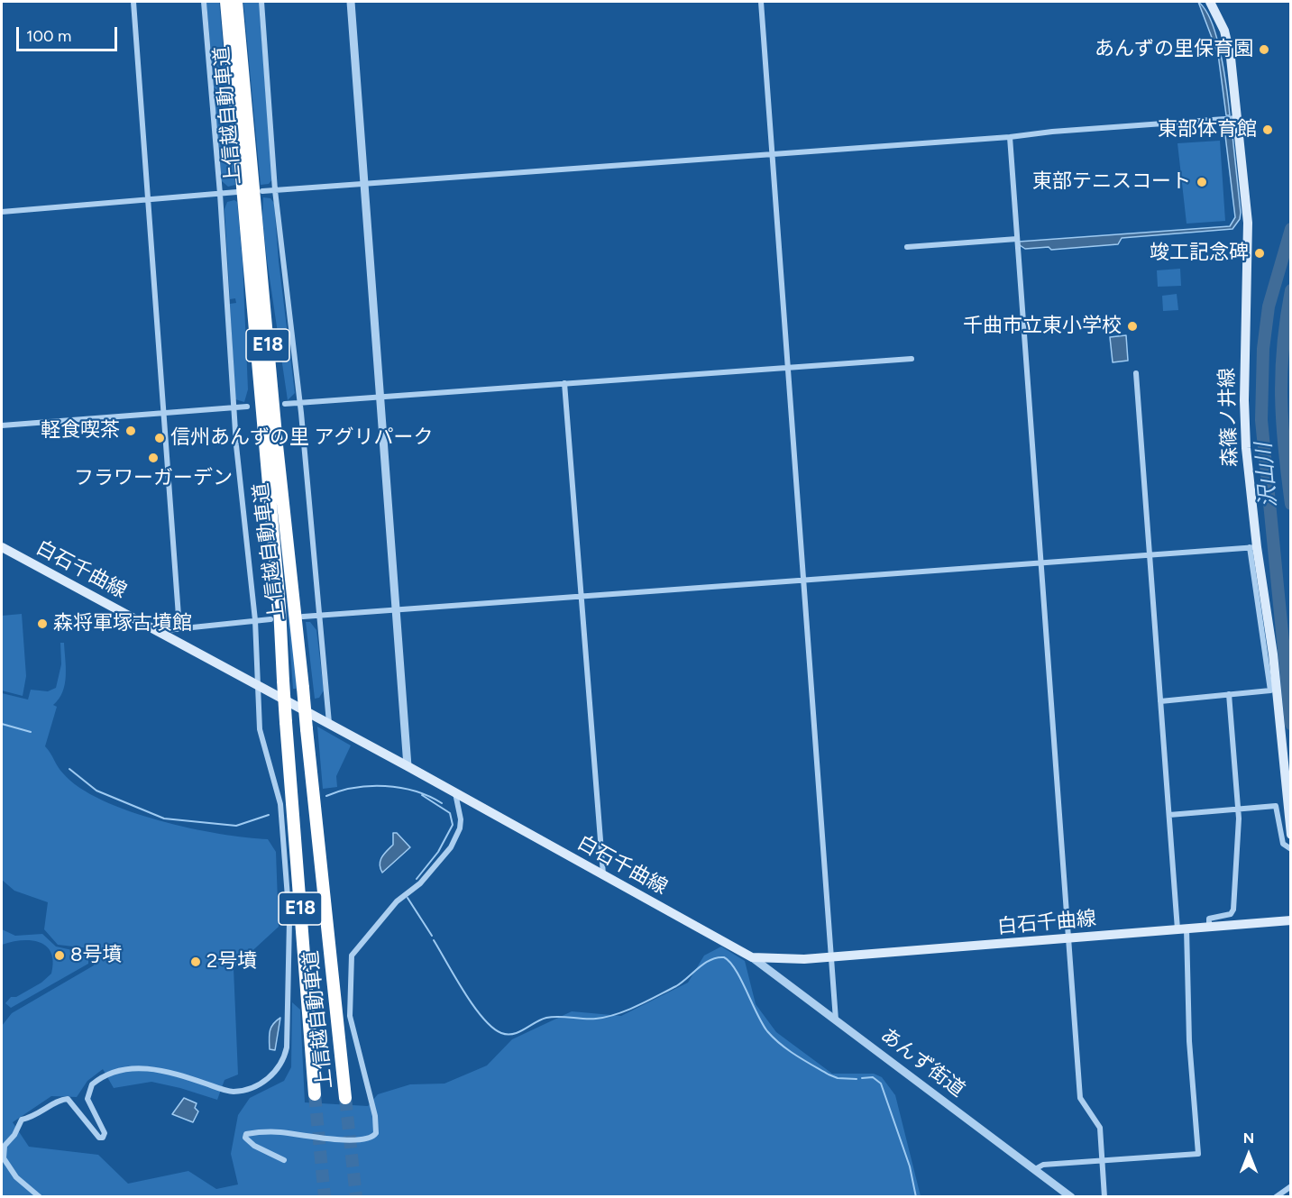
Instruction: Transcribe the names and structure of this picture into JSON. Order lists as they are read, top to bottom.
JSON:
{
  "streets": {
    "highway": ["上信越自動車道", "E18"],
    "main road": ["森篠ノ井線", "白石千曲線"],
    "street": ["あんず街道"]
  },
  "crossings": [
    ["白石千曲線", "あんず街道"]
  ],
  "water": ["沢山川"],
  "places": [
    "あんずの里保育園",
    "東部体育館",
    "東部テニスコート",
    "竣工記念碑",
    "千曲市立東小学校",
    "軽食喫茶",
    "信州あんずの里 アグリパーク",
    "フラワーガーデン",
    "森将軍塚古墳館",
    "8号墳",
    "2号墳"
  ],
  "scale_bar": "100 m",
  "north": "top"
}
